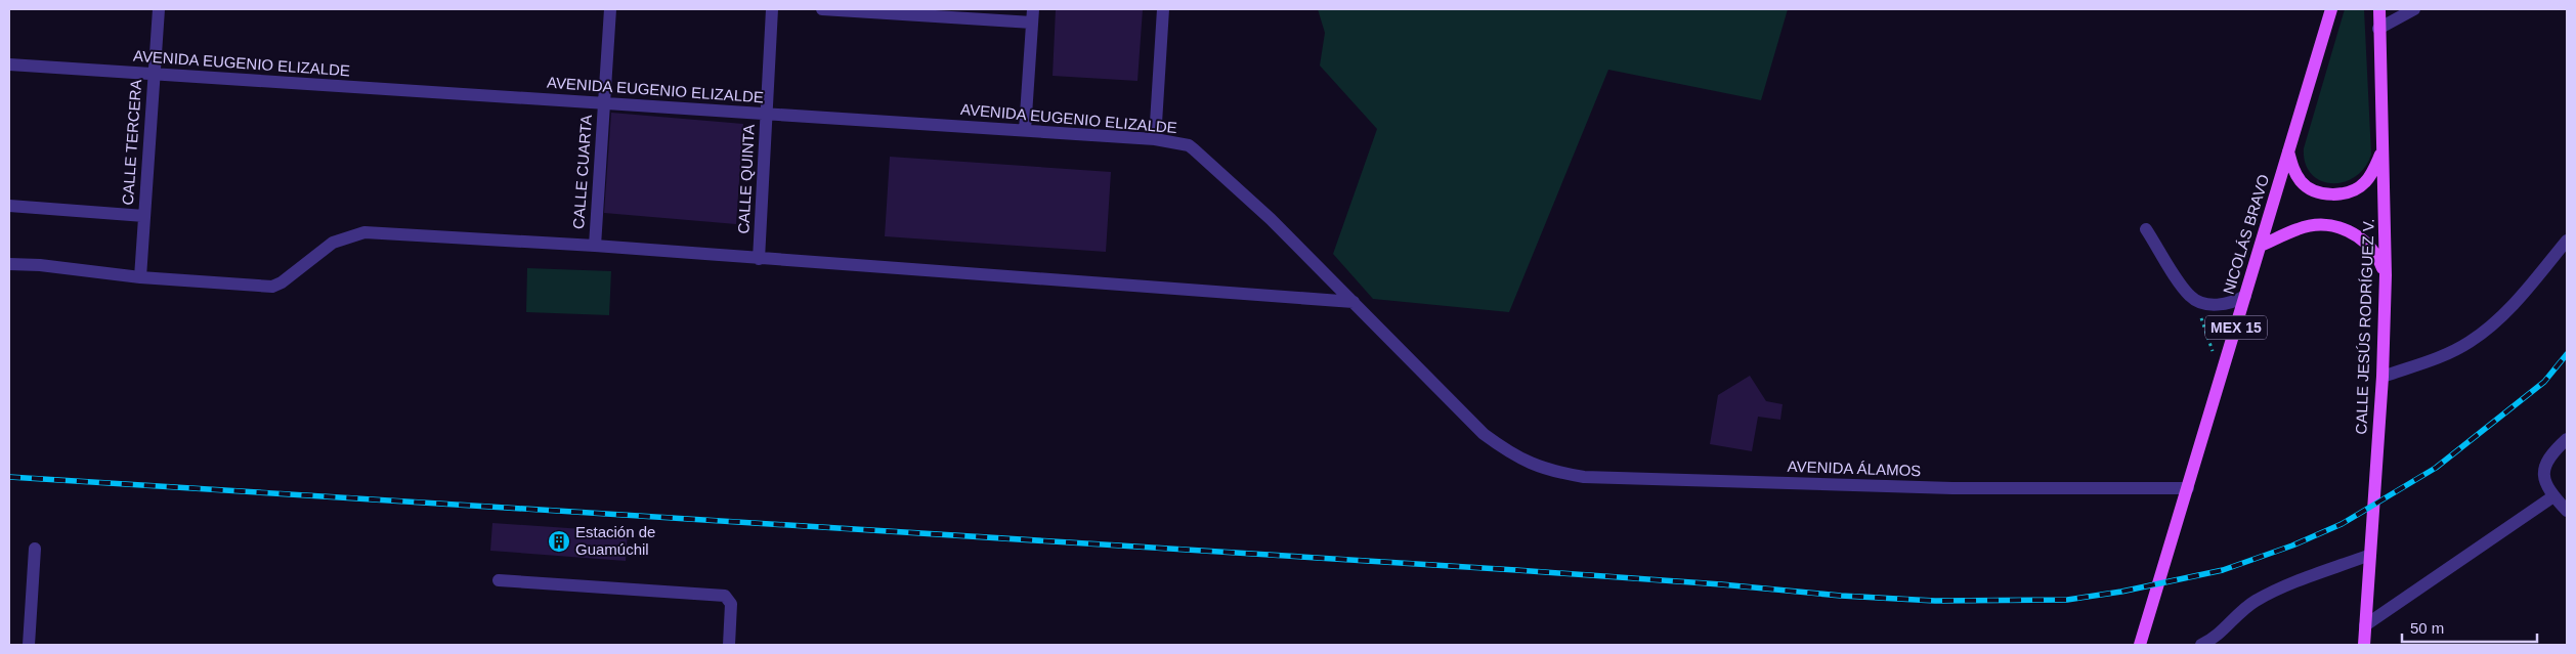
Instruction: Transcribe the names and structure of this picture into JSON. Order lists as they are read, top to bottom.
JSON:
{
  "streets": {
    "main road": ["NICOLÁS BRAVO", "CALLE JESÚS RODRÍGUEZ V.", "MEX 15"],
    "street": [
      "AVENIDA EUGENIO ELIZALDE",
      "CALLE TERCERA",
      "CALLE CUARTA",
      "CALLE QUINTA",
      "AVENIDA ÁLAMOS"
    ]
  },
  "crossings": [
    ["AVENIDA EUGENIO ELIZALDE", "CALLE TERCERA"],
    ["AVENIDA EUGENIO ELIZALDE", "CALLE CUARTA"],
    ["AVENIDA EUGENIO ELIZALDE", "CALLE QUINTA"],
    ["AVENIDA EUGENIO ELIZALDE", "AVENIDA ÁLAMOS"],
    ["NICOLÁS BRAVO", "AVENIDA ÁLAMOS"]
  ],
  "places": {
    "building": ["Estación de Guamúchil"]
  },
  "scale_bar": "50 m"
}
